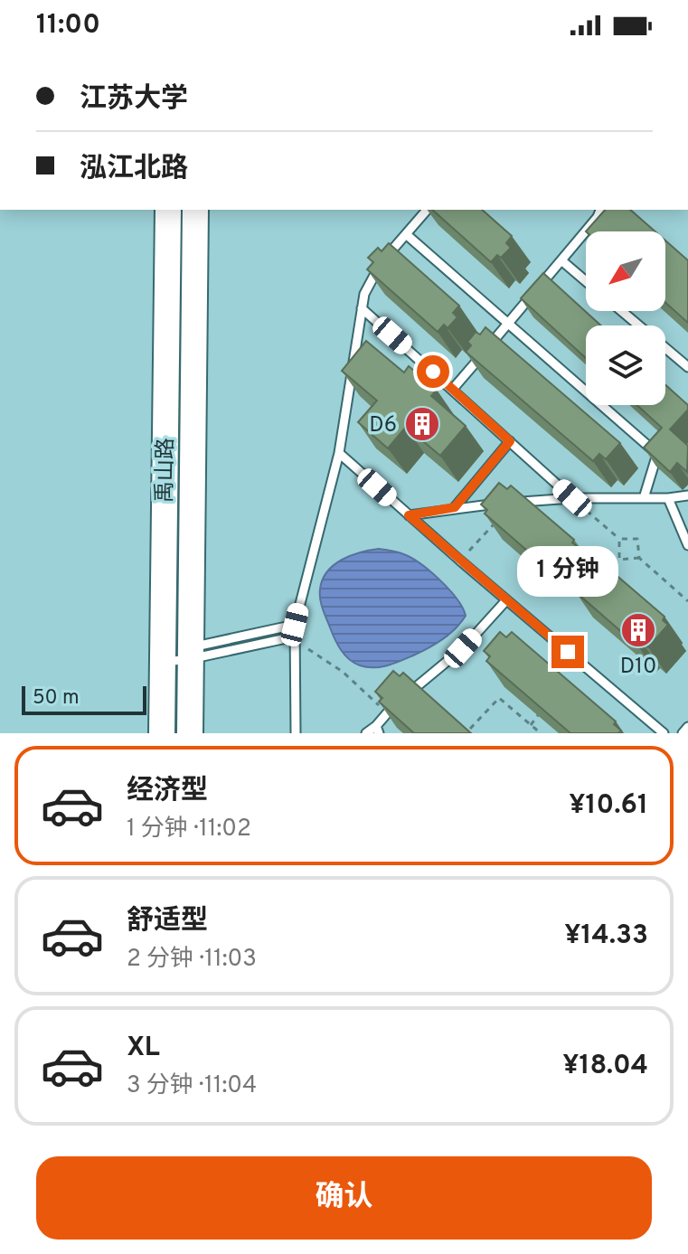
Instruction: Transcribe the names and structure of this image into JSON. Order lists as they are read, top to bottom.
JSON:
{
  "streets": {
    "main road": ["禹山路"]
  },
  "places": {
    "building": ["D6", "D10"]
  },
  "scale_bar": "50 m",
  "north": "bottom left",
  "page": {
    "status": "11:00",
    "banner": ["江苏大学", "泓江北路"],
    "bubble": "1 分钟",
    "scale": "50 m",
    "list": [
      {
        "name": "经济型",
        "note": "1 分钟 · 11:02",
        "value": "¥10.61"
      },
      {
        "name": "舒适型",
        "note": "2 分钟 · 11:03",
        "value": "¥14.33"
      },
      {
        "name": "XL",
        "note": "3 分钟 · 11:04",
        "value": "¥18.04"
      }
    ],
    "buttons": "确认"
  }
}
